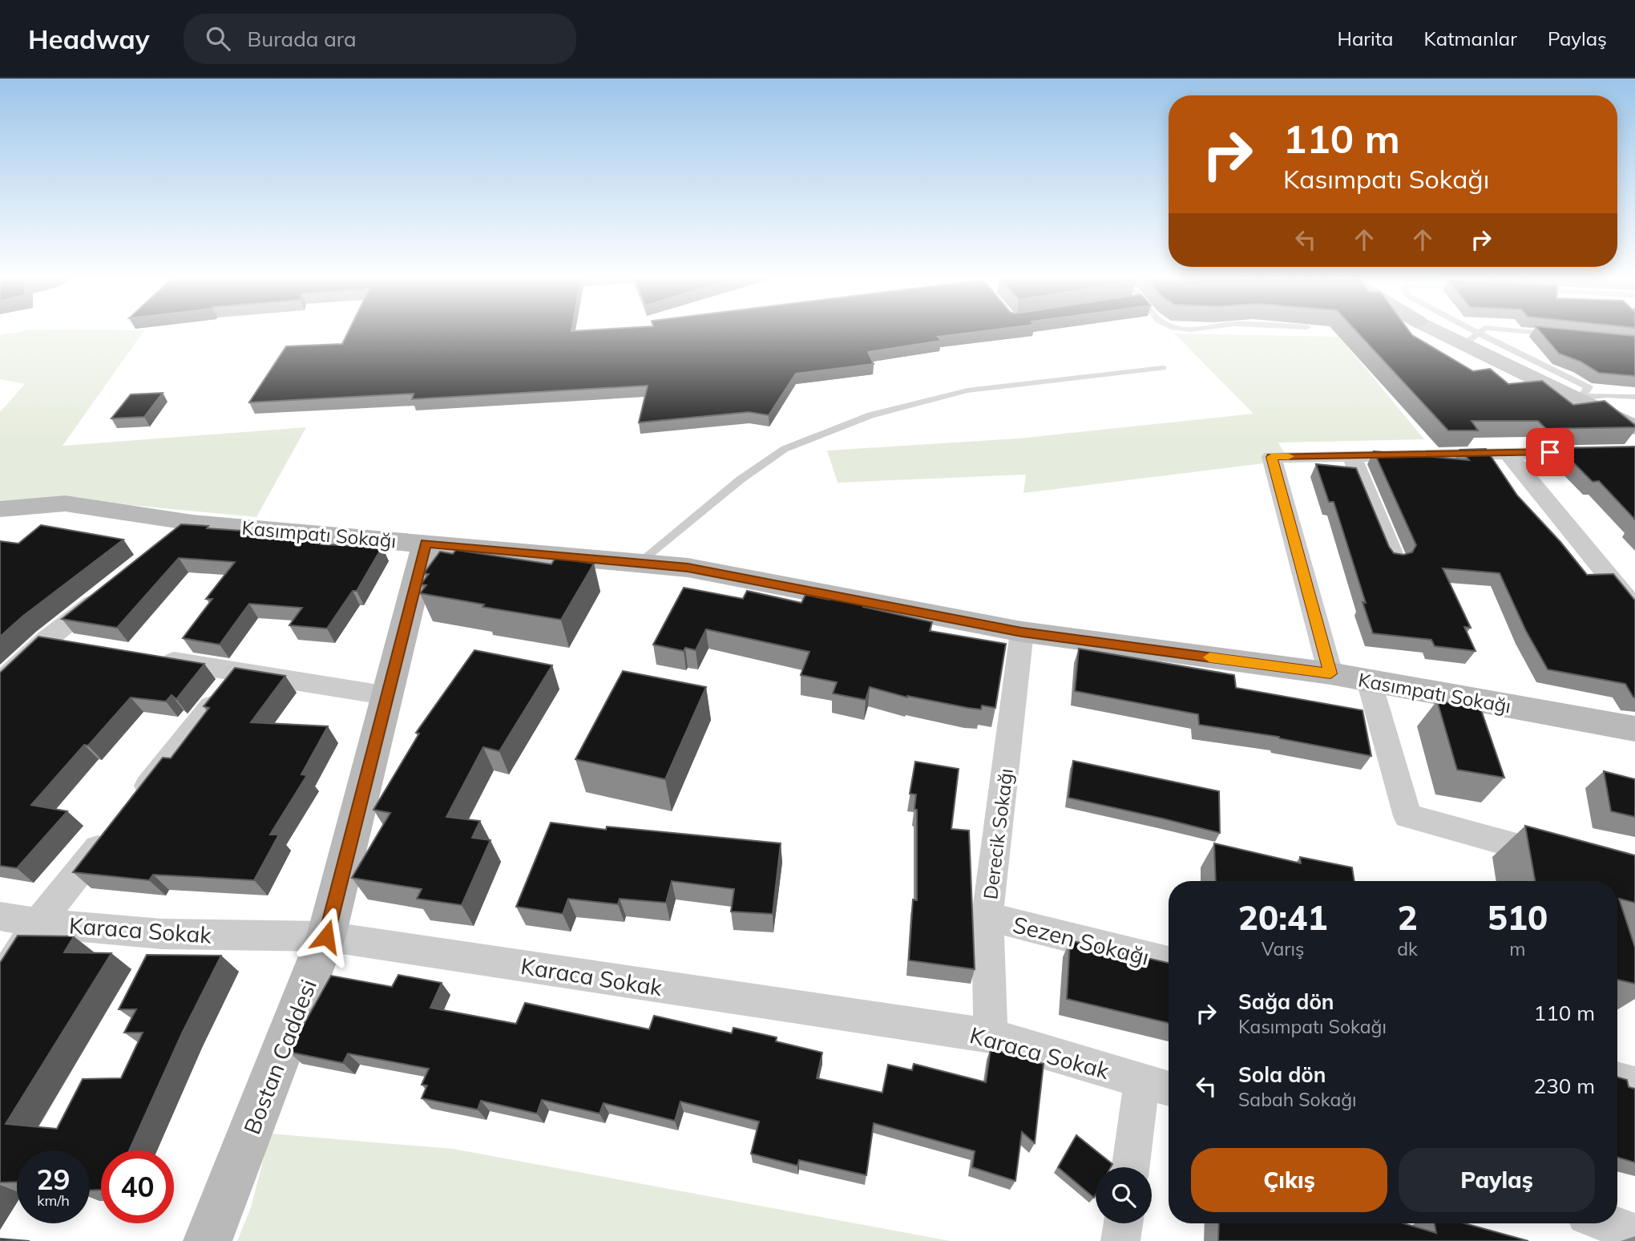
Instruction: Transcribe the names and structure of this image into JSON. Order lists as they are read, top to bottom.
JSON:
{
  "streets": {
    "street": [
      "Kasımpatı Sokağı",
      "Derecik Sokağı",
      "Karaca Sokak",
      "Sezen Sokağı",
      "Bostan Caddesi"
    ]
  },
  "crossings": [
    ["Kasımpatı Sokağı", "Derecik Sokağı"],
    ["Kasımpatı Sokağı", "Bostan Caddesi"],
    ["Derecik Sokağı", "Karaca Sokak"],
    ["Derecik Sokağı", "Sezen Sokağı"],
    ["Karaca Sokak", "Bostan Caddesi"]
  ],
  "page": {
    "header": "Headway",
    "search": "Burada ara",
    "nav": ["Harita", "Katmanlar", "Paylaş"],
    "turn": ["110 m", "Kasımpatı Sokağı"],
    "eta": [
      "20:41",
      "Varış",
      "2",
      "dk",
      "510",
      "m"
    ],
    "list": [
      {
        "name": "Sağa dön",
        "note": "Kasımpatı Sokağı",
        "value": "110 m"
      },
      {
        "name": "Sola dön",
        "note": "Sabah Sokağı",
        "value": "230 m"
      }
    ],
    "buttons": ["Çıkış", "Paylaş"],
    "speed": "29 km/h",
    "limit": "40"
  }
}
